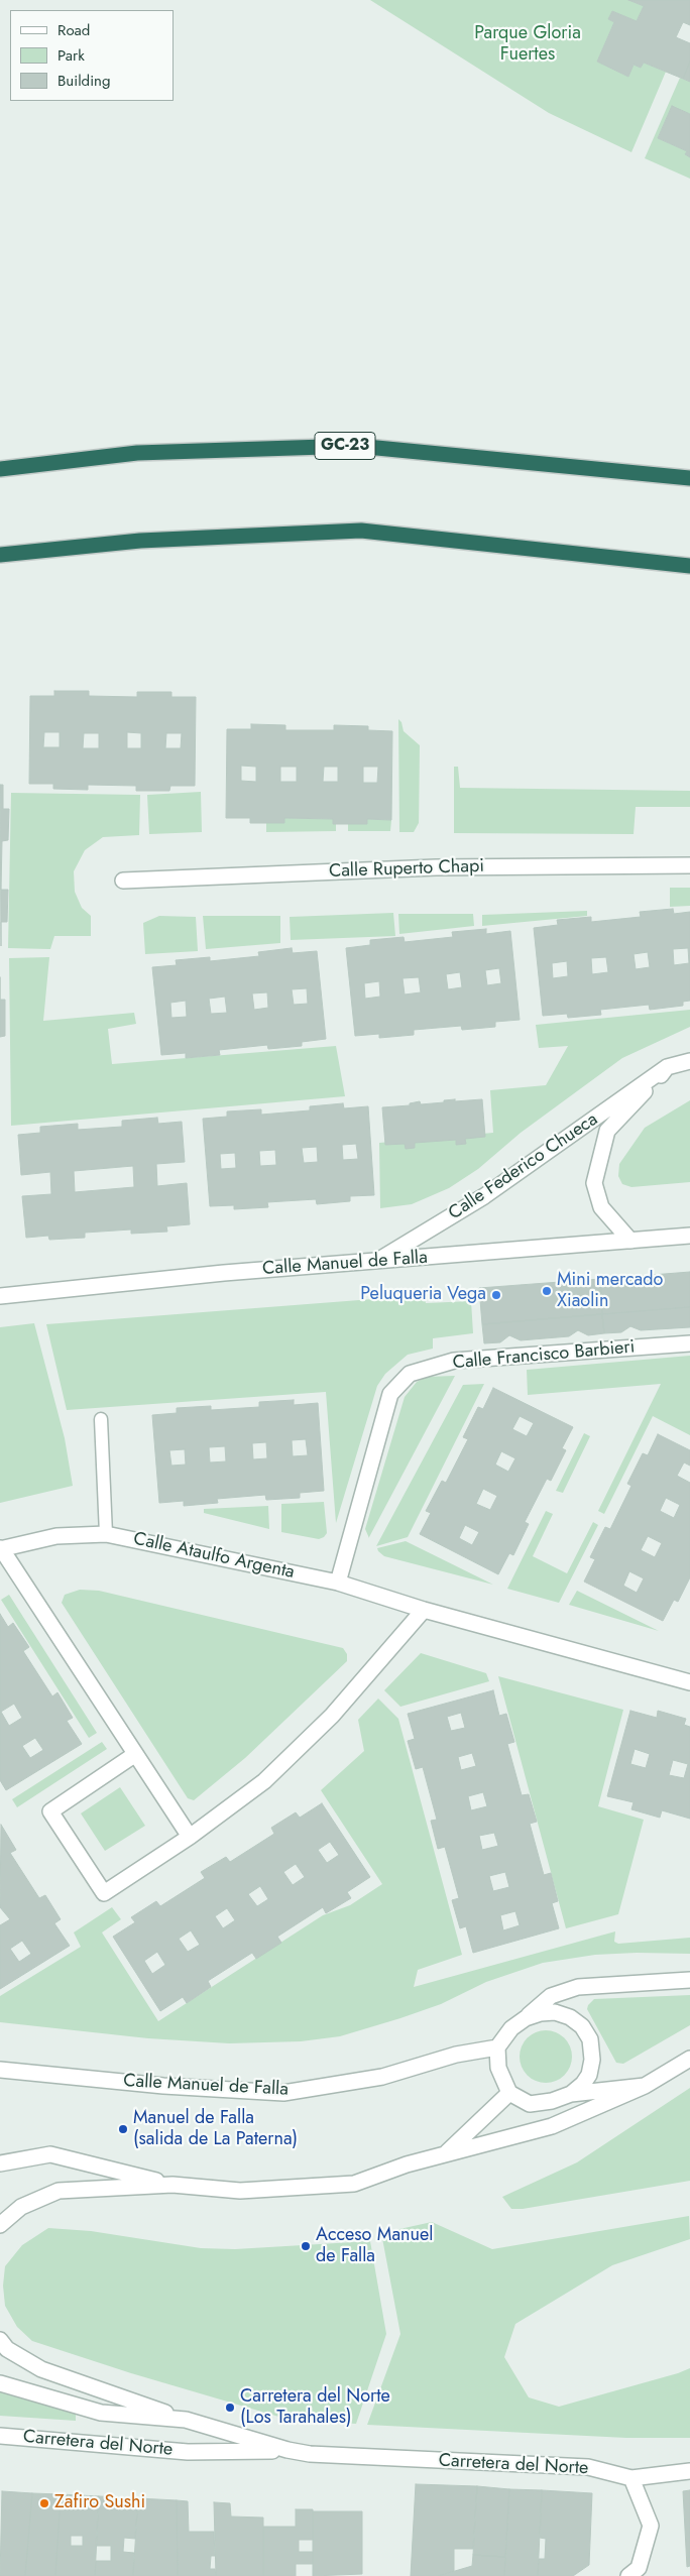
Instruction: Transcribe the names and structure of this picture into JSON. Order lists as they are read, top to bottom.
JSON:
{
  "streets": {
    "highway": ["GC-23"],
    "street": [
      "Calle Ruperto Chapi",
      "Calle Federico Chueca",
      "Calle Manuel de Falla",
      "Calle Francisco Barbieri",
      "Calle Ataulfo Argenta",
      "Carretera del Norte"
    ]
  },
  "crossings": [
    ["Calle Federico Chueca", "Calle Manuel de Falla"],
    ["Calle Francisco Barbieri", "Calle Ataulfo Argenta"]
  ],
  "parks": ["Parque Gloria Fuertes"],
  "places": [
    "Mini mercado Xiaolin",
    "Peluqueria Vega",
    "Manuel de Falla (salida de La Paterna)",
    "Acceso Manuel de Falla",
    "Carretera del Norte (Los Tarahales)",
    "Zafiro Sushi"
  ],
  "legend": ["Road", "Park", "Building"]
}
